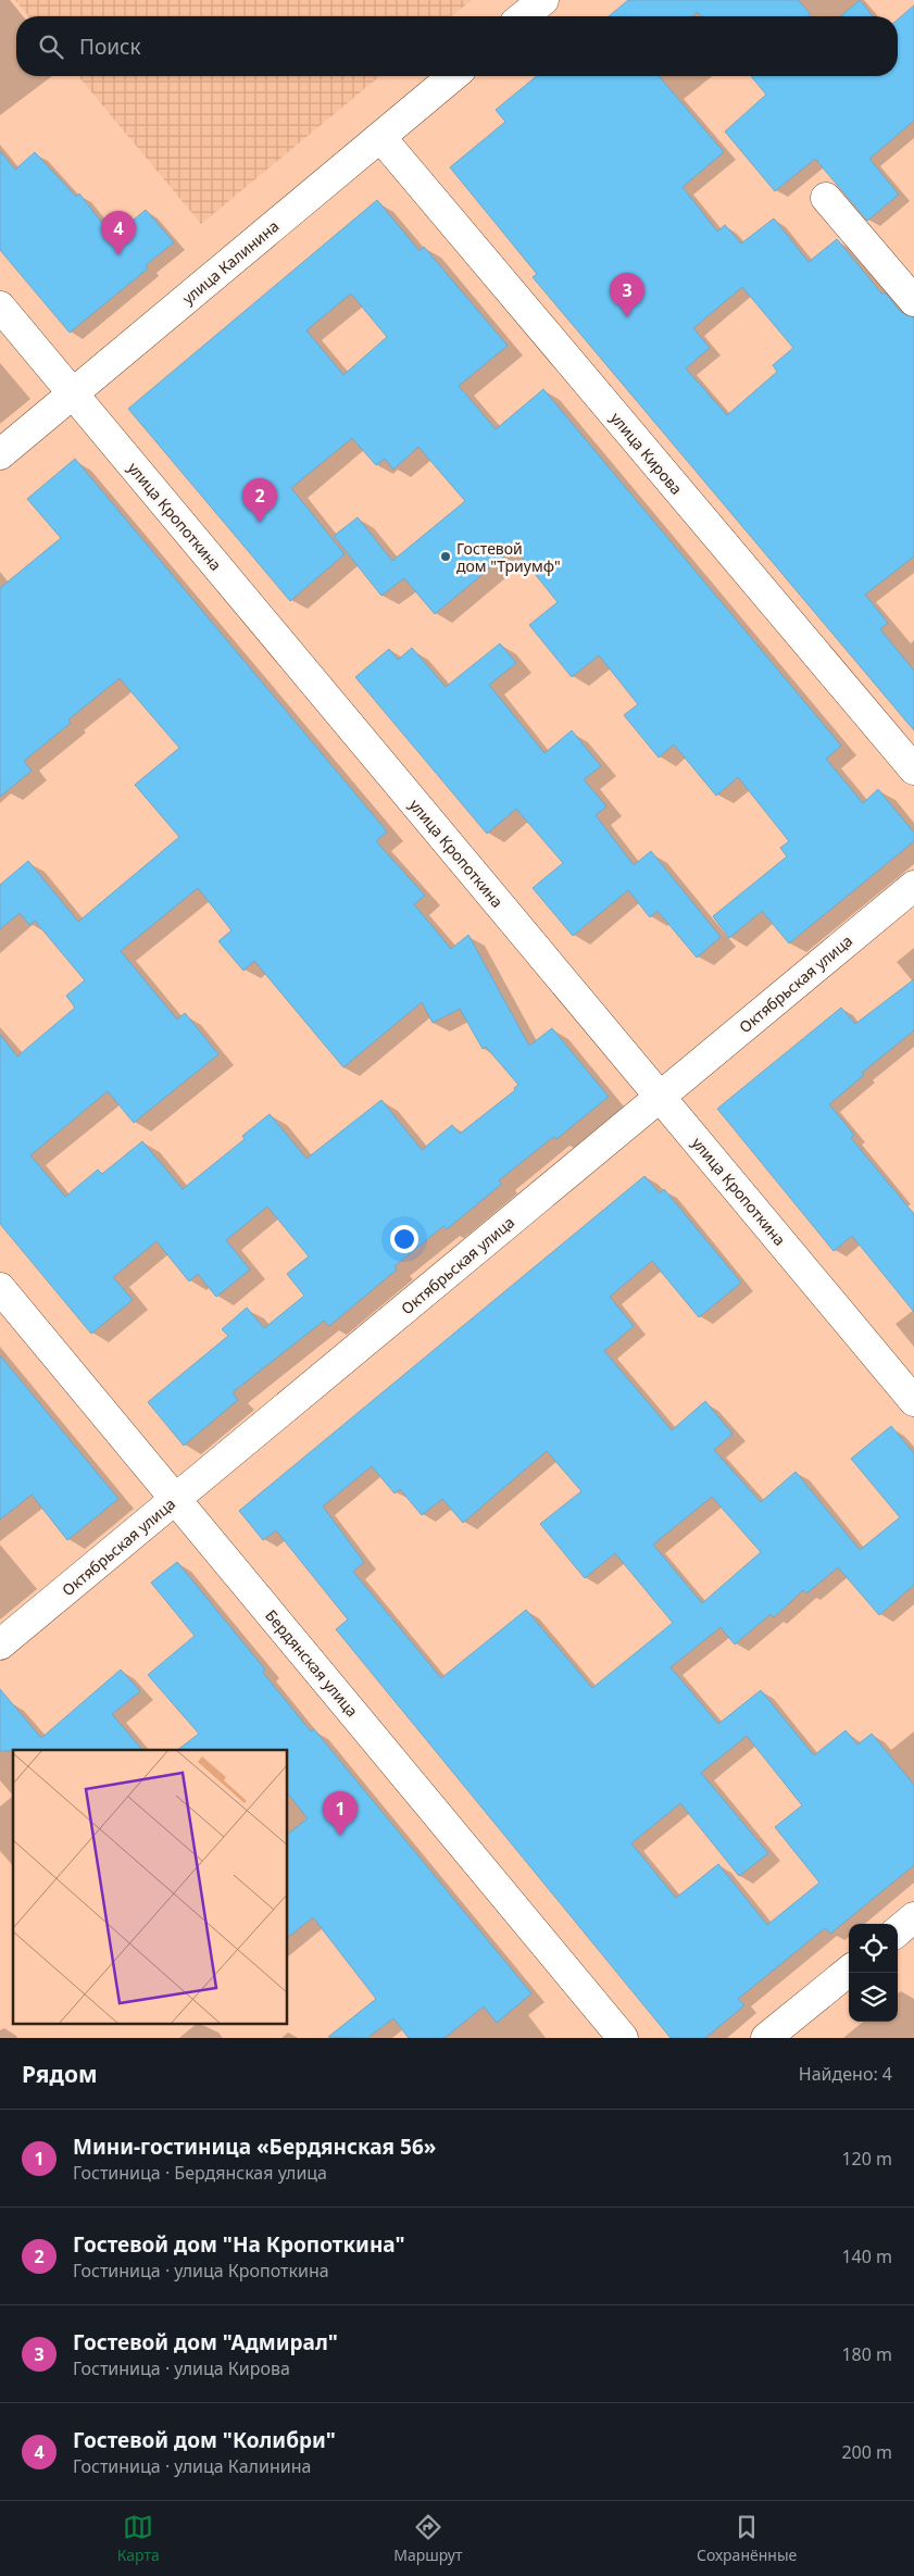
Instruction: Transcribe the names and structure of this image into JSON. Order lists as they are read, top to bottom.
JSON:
{
  "streets": {
    "street": [
      "улица Калинина",
      "улица Кирова",
      "улица Кропоткина",
      "Октябрьская улица",
      "Бердянская улица"
    ]
  },
  "crossings": [
    ["улица Калинина", "улица Кирова"],
    ["улица Калинина", "улица Кропоткина"],
    ["улица Кропоткина", "Октябрьская улица"],
    ["Октябрьская улица", "Бердянская улица"]
  ],
  "places": ["Гостевой дом \"Триумф\""],
  "page": {
    "search": "Поиск",
    "pins": [
      "4",
      "3",
      "2",
      "1"
    ],
    "heading": ["Рядом", "Найдено: 4"],
    "list": [
      {
        "mark": "1",
        "name": "Мини-гостиница «Бердянская 56»",
        "note": "Гостиница · Бердянская улица",
        "value": "120 m"
      },
      {
        "mark": "2",
        "name": "Гостевой дом \"На Кропоткина\"",
        "note": "Гостиница · улица Кропоткина",
        "value": "140 m"
      },
      {
        "mark": "3",
        "name": "Гостевой дом \"Адмирал\"",
        "note": "Гостиница · улица Кирова",
        "value": "180 m"
      },
      {
        "mark": "4",
        "name": "Гостевой дом \"Колибри\"",
        "note": "Гостиница · улица Калинина",
        "value": "200 m"
      }
    ],
    "nav": ["Карта", "Маршрут", "Сохранённые"]
  }
}
